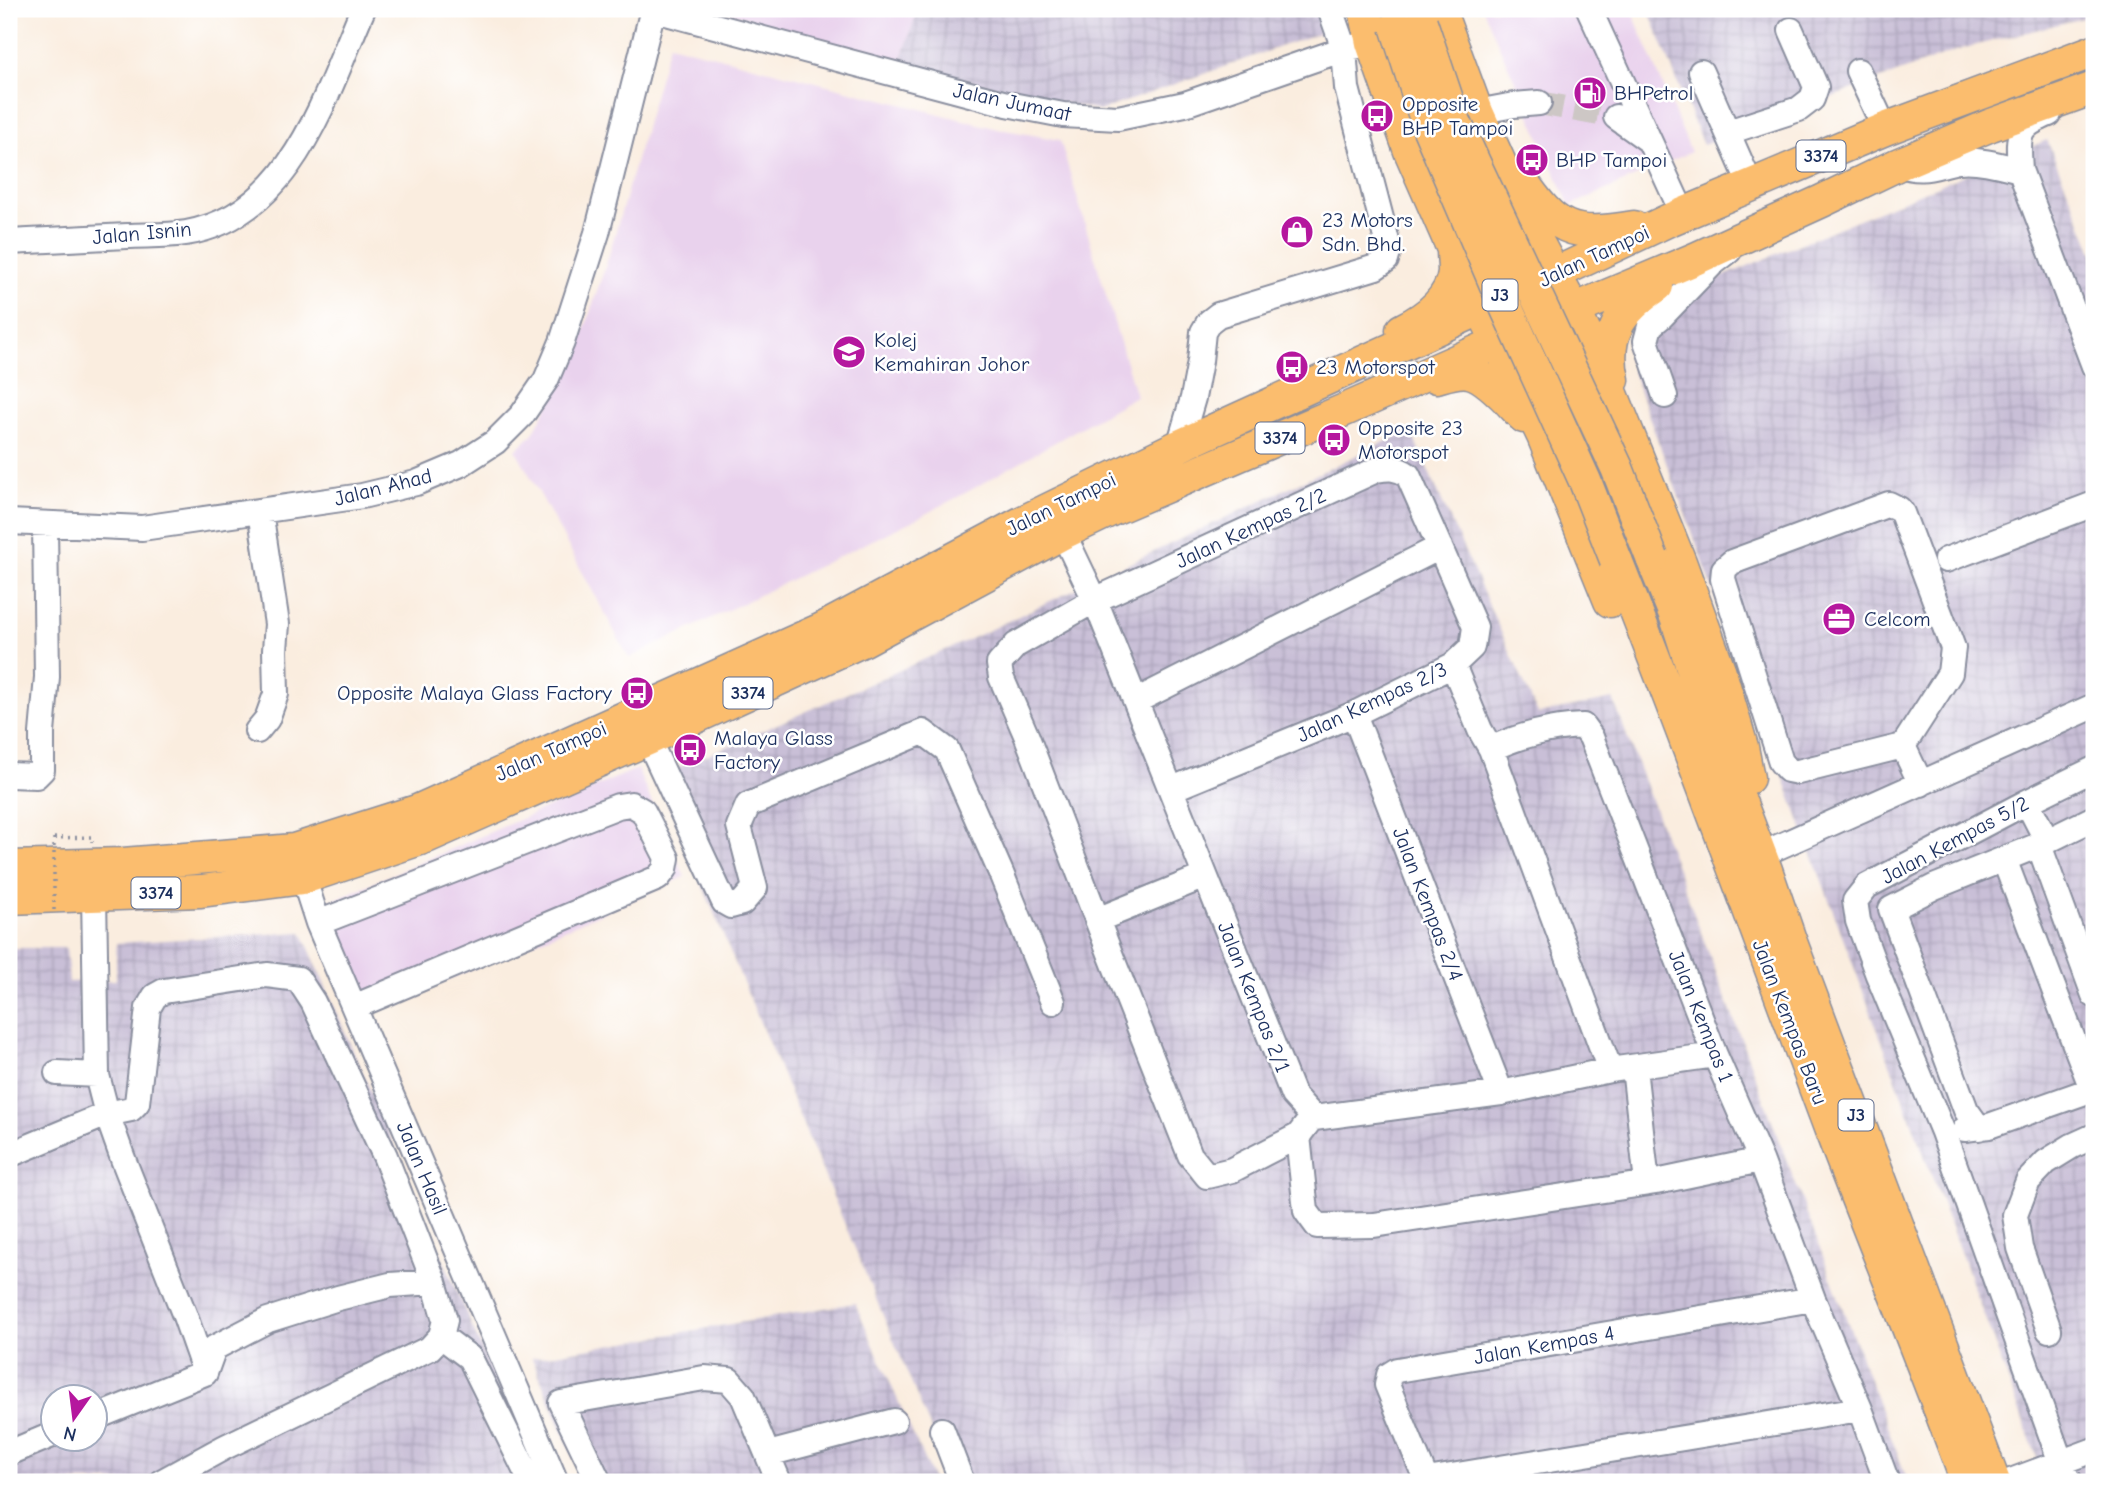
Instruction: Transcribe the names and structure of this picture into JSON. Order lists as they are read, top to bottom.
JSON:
{
  "streets": {
    "main road": [
      "3374",
      "Jalan Tampoi",
      "J3",
      "Jalan Kempas Baru"
    ],
    "street": [
      "Jalan Jumaat",
      "Jalan Isnin",
      "Jalan Ahad",
      "Jalan Kempas 2/2",
      "Jalan Kempas 2/3",
      "Jalan Kempas 5/2",
      "Jalan Kempas 2/4",
      "Jalan Kempas 2/1",
      "Jalan Kempas 1",
      "Jalan Hasil",
      "Jalan Kempas 4"
    ]
  },
  "crossings": [
    ["Jalan Jumaat", "Jalan Ahad"],
    ["Jalan Jumaat", "Jalan Kempas Baru"],
    ["Jalan Tampoi", "Jalan Kempas 2/1"],
    ["Jalan Tampoi", "Jalan Hasil"],
    ["Jalan Kempas 2/2", "Jalan Kempas 2/3"],
    ["Jalan Kempas 2/2", "Jalan Kempas 2/1"],
    ["Jalan Kempas 2/3", "Jalan Kempas 2/4"],
    ["Jalan Kempas 2/3", "Jalan Kempas 2/1"],
    ["Jalan Kempas 1", "Jalan Kempas 4"]
  ],
  "places": {
    "fuel station": ["BHPetrol"],
    "bus stop": [
      "Opposite BHP Tampoi",
      "BHP Tampoi",
      "23 Motorspot",
      "Opposite 23 Motorspot",
      "Opposite Malaya Glass Factory",
      "Malaya Glass Factory"
    ],
    "shop": ["23 Motors Sdn. Bhd."],
    "school or university": ["Kolej Kemahiran Johor"],
    "office": ["Celcom"]
  },
  "north": "bottom"
}
